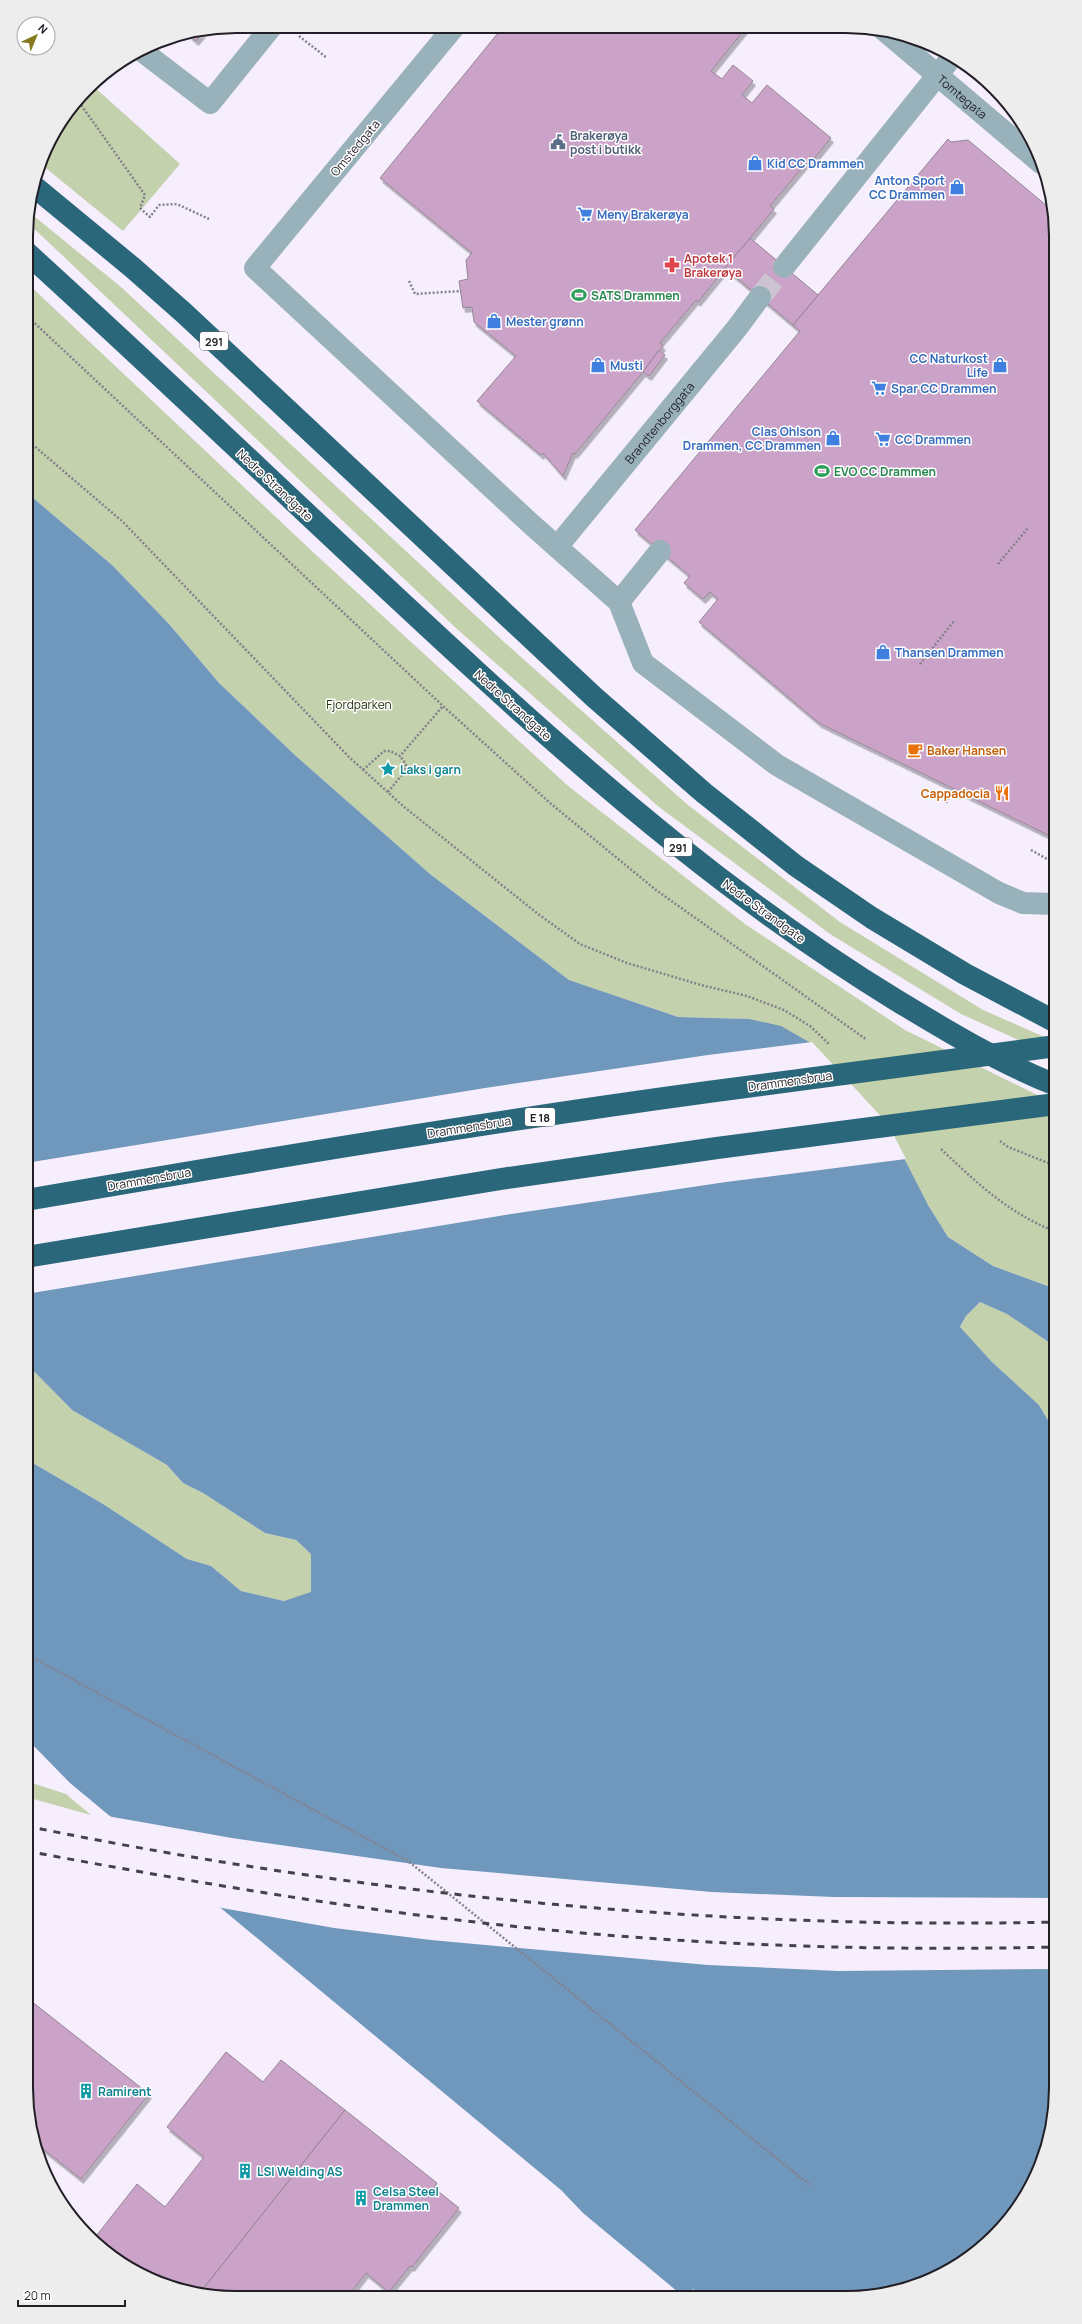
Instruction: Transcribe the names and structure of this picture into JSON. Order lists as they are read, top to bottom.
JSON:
{
  "streets": {
    "highway": [
      "291",
      "Nedre Strandgate",
      "Drammensbrua",
      "E 18"
    ],
    "street": ["Tomtegata", "Omstedgata", "Brandtenborggata"]
  },
  "crossings": [
    ["Omstedgata", "Brandtenborggata"]
  ],
  "parks": ["Fjordparken"],
  "places": {
    "public building": ["Brakerøya post i butikk"],
    "shop": [
      "Kid CC Drammen",
      "Anton Sport CC Drammen",
      "Mester grønn",
      "Musti",
      "CC Naturkost Life",
      "Clas Ohlson Drammen, CC Drammen",
      "Thansen Drammen"
    ],
    "supermarket": ["Meny Brakerøya", "Spar CC Drammen", "CC Drammen"],
    "pharmacy": ["Apotek 1 Brakerøya"],
    "sports": ["SATS Drammen", "EVO CC Drammen"],
    "cafe": ["Baker Hansen"],
    "place": ["Laks i garn"],
    "restaurant": ["Cappadocia"],
    "building": ["Ramirent", "LSI Welding AS", "Celsa Steel Drammen"]
  },
  "scale_bar": "20 m",
  "north": "top right"
}
